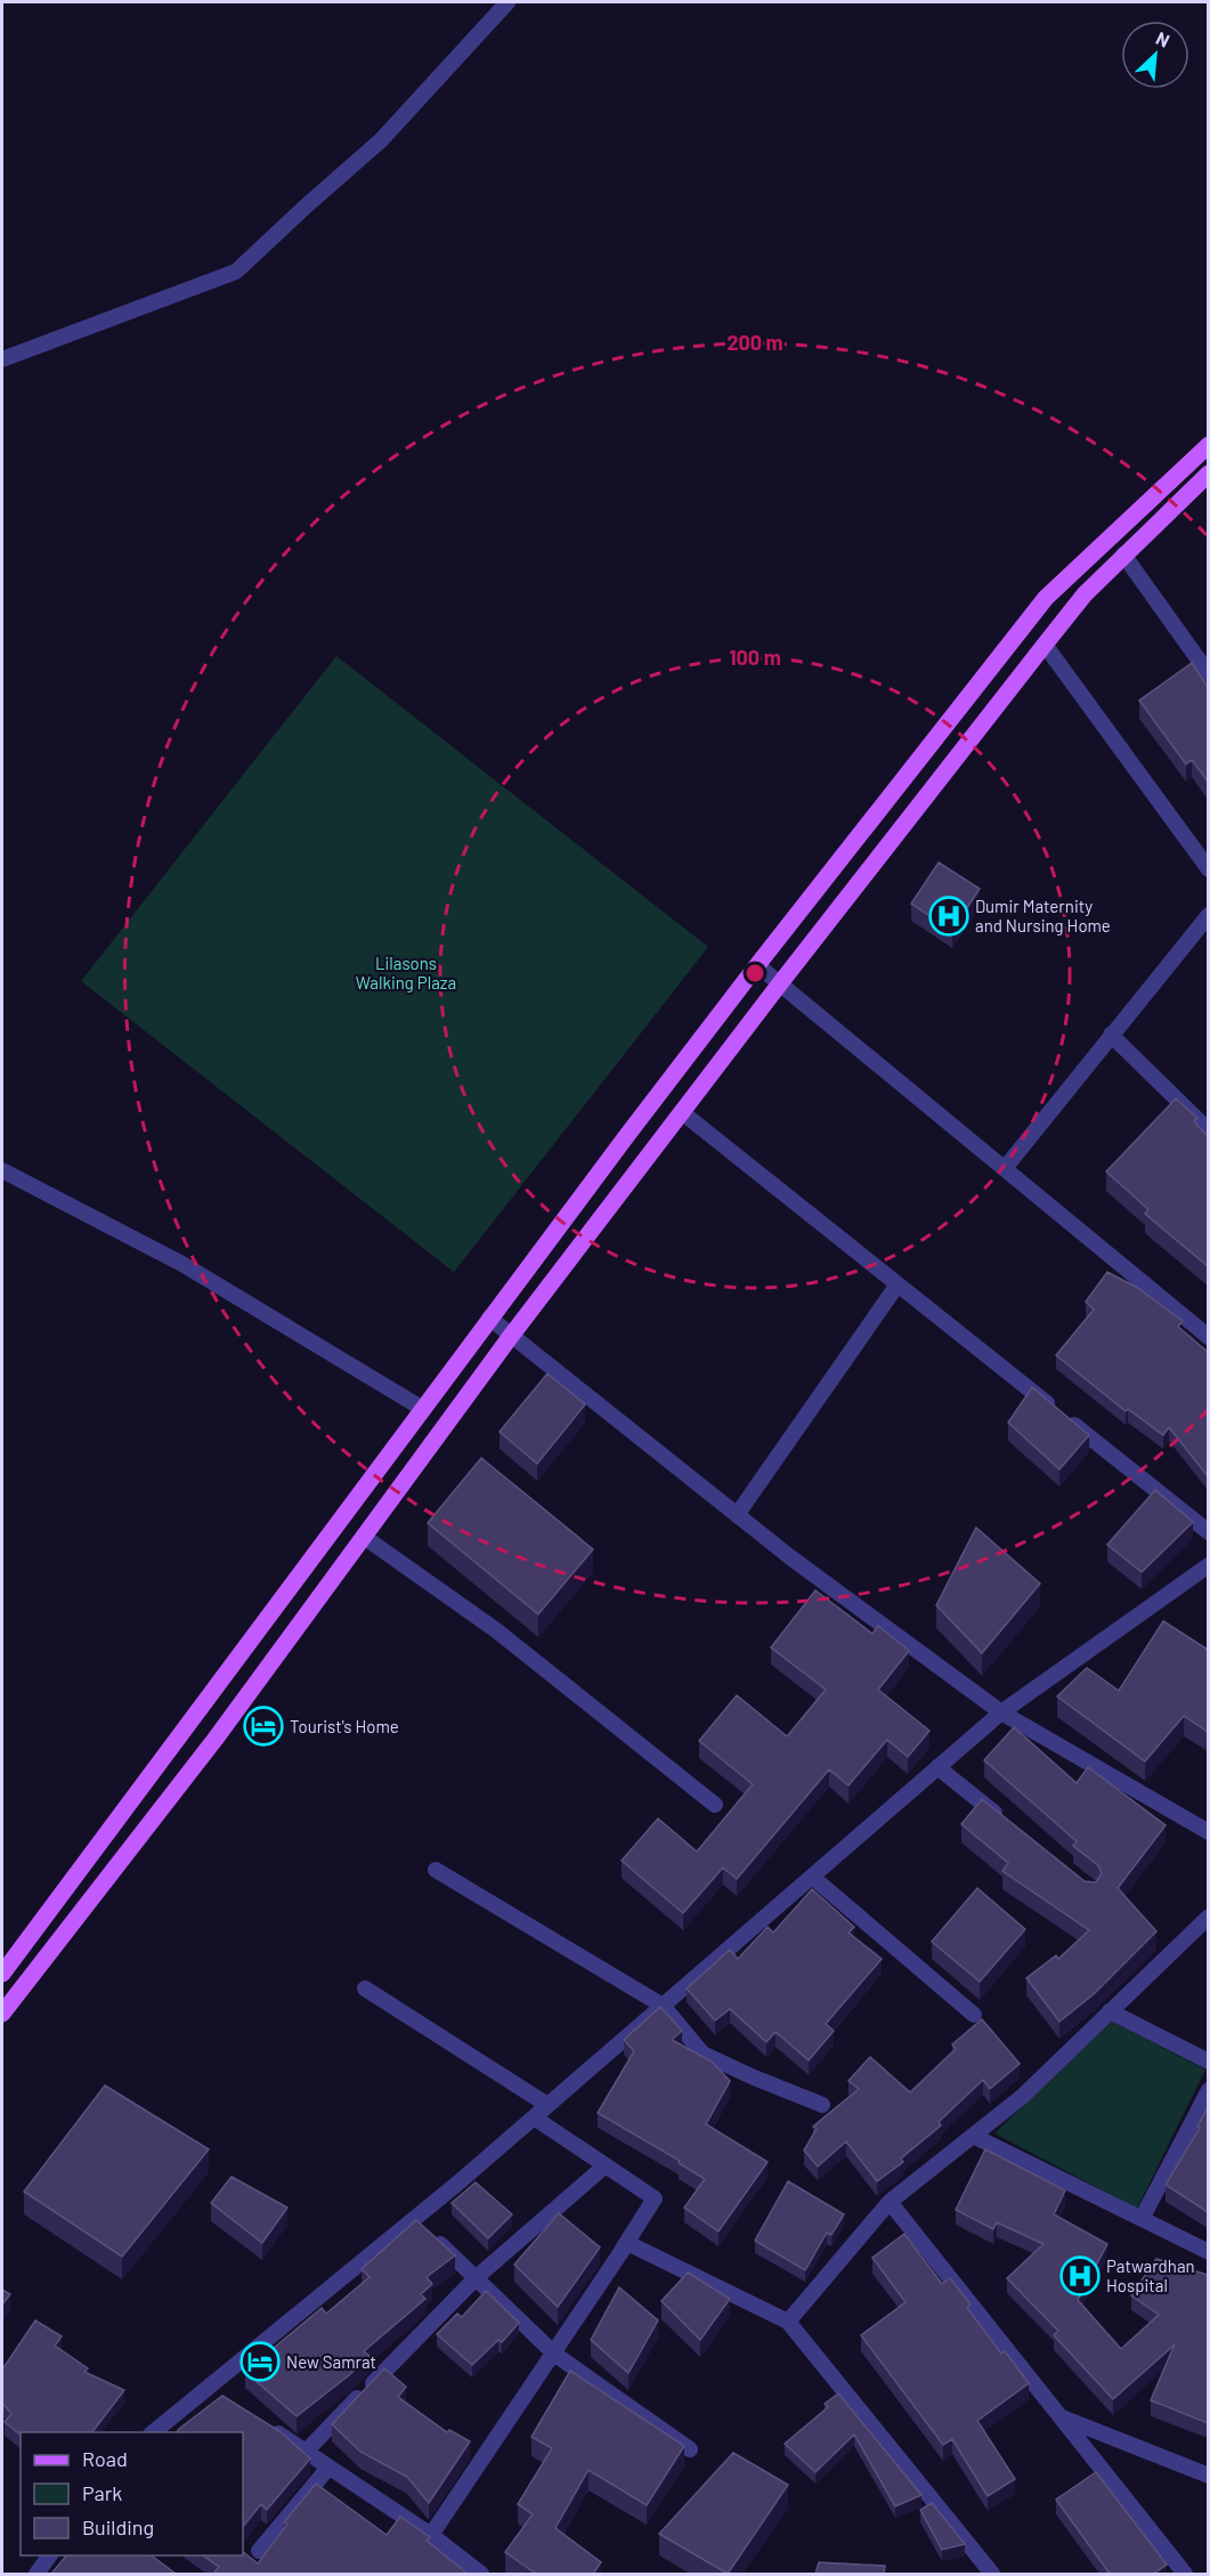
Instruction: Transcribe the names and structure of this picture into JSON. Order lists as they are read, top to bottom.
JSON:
{
  "parks": ["Lilasons Walking Plaza"],
  "places": {
    "hospital": ["Dumir Maternity and Nursing Home", "Patwardhan Hospital"],
    "hotel": ["Tourist's Home", "New Samrat"]
  },
  "legend": ["Road", "Park", "Building"],
  "north": "top right",
  "rings": ["200 m", "100 m"]
}
